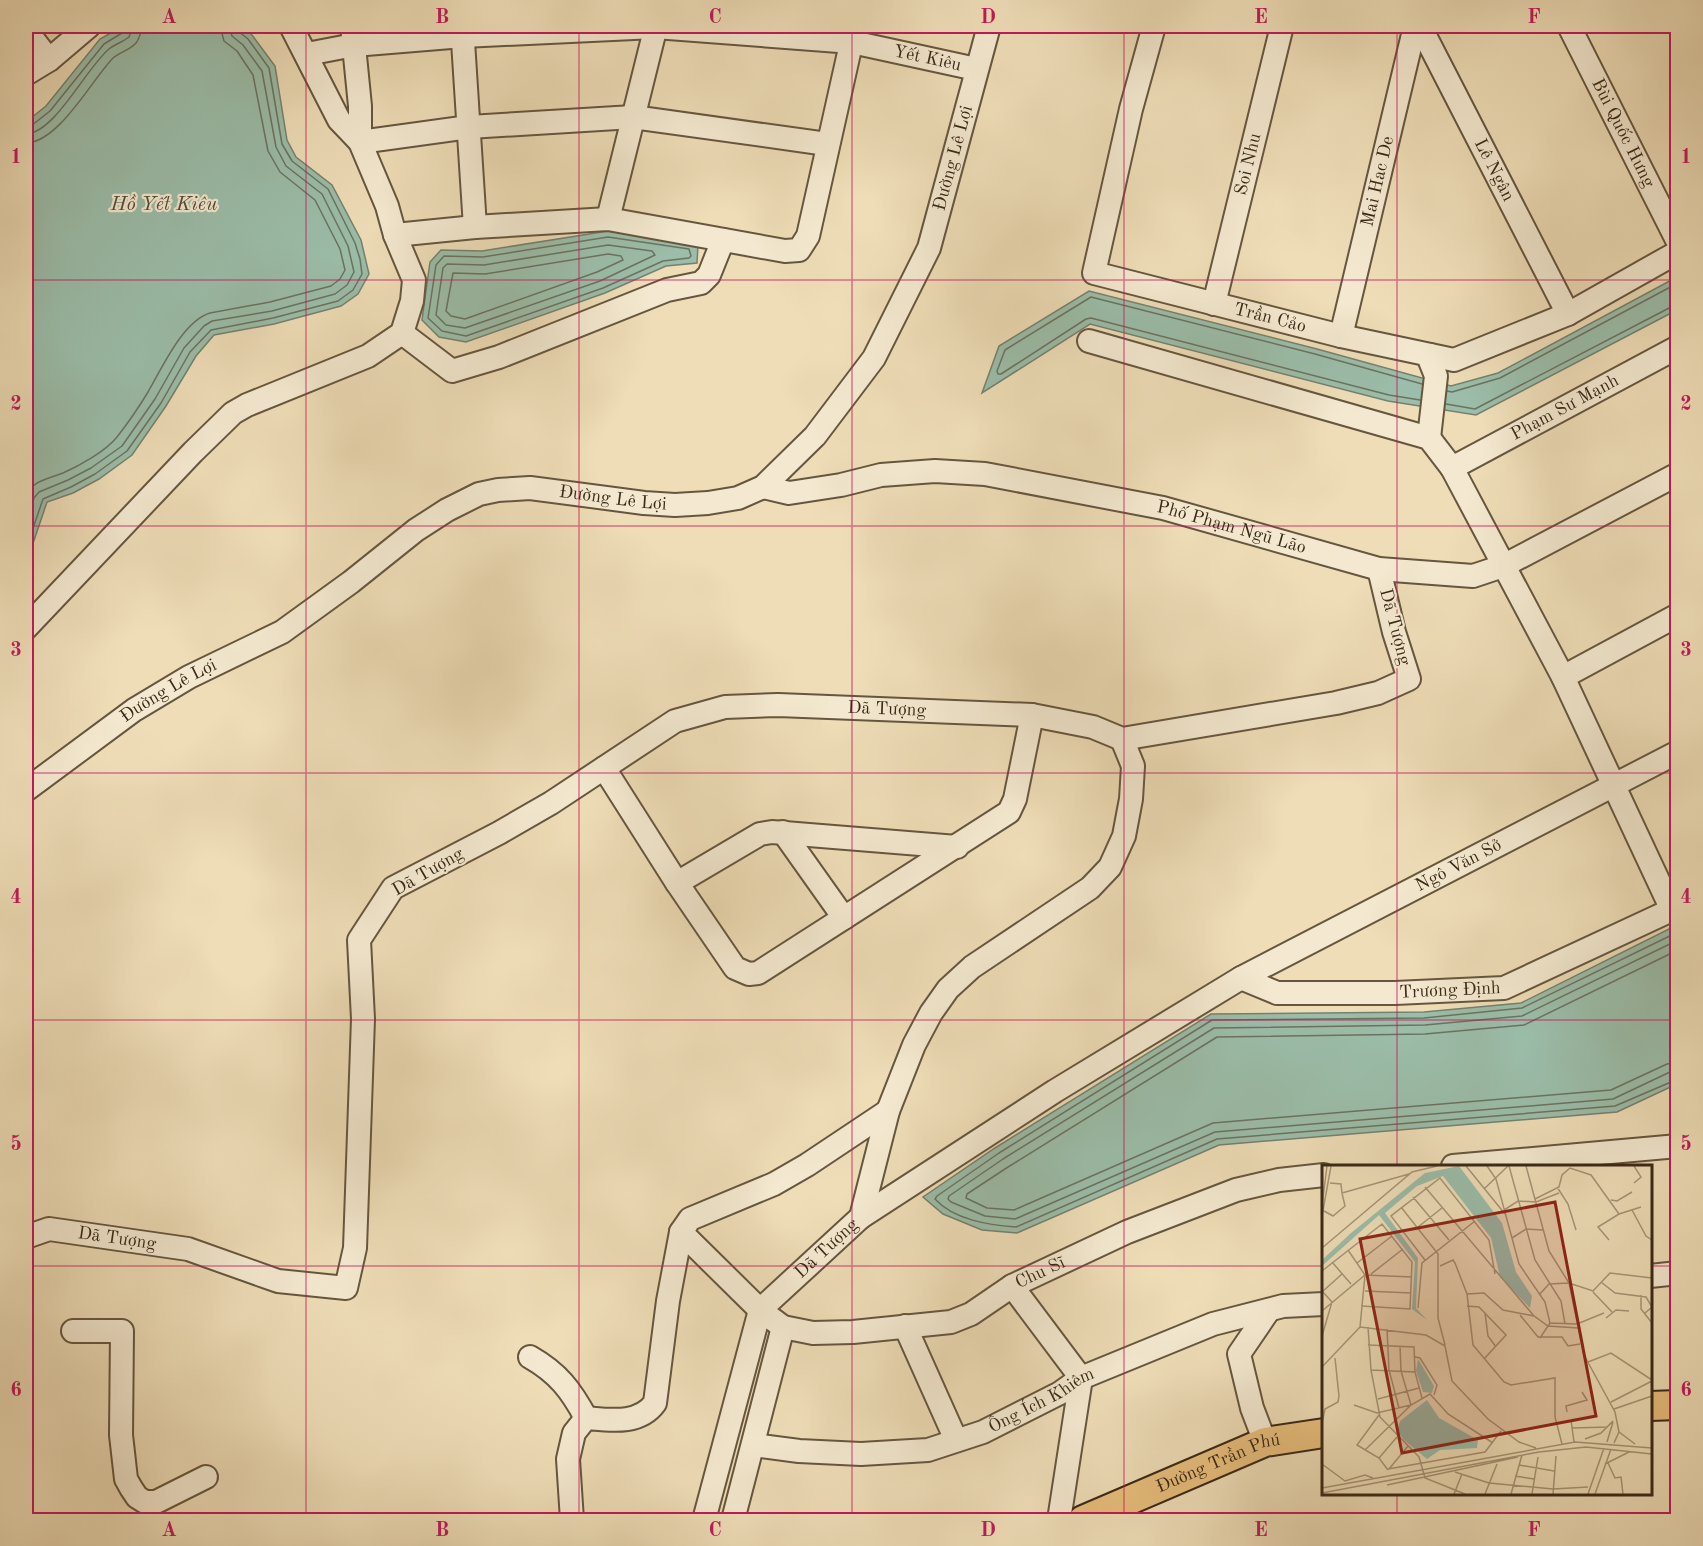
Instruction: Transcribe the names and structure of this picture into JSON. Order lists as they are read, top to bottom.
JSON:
{
  "streets": {
    "main road": ["Đường Trần Phú"],
    "street": [
      "Yết Kiêu",
      "Bùi Quốc Hưng",
      "Đường Lê Lợi",
      "Soi Nhu",
      "Lê Ngân",
      "Mai Hac De",
      "Trần Cảo",
      "Phạm Sư Mạnh",
      "Phố Phạm Ngũ Lão",
      "Dã Tượng",
      "Ngô Văn Sở",
      "Trương Định",
      "Chu Sĩ",
      "Ông Ích Khiêm"
    ]
  },
  "crossings": [
    ["Yết Kiêu", "Đường Lê Lợi"],
    ["Đường Lê Lợi", "Phố Phạm Ngũ Lão"],
    ["Soi Nhu", "Trần Cảo"],
    ["Lê Ngân", "Trần Cảo"],
    ["Mai Hac De", "Trần Cảo"],
    ["Phố Phạm Ngũ Lão", "Dã Tượng"],
    ["Dã Tượng", "Ngô Văn Sở"],
    ["Dã Tượng", "Chu Sĩ"],
    ["Ngô Văn Sở", "Trương Định"]
  ],
  "water": ["Hồ Yết Kiêu"],
  "grid": {
    "columns": [
      "A",
      "B",
      "C",
      "D",
      "E",
      "F"
    ],
    "rows": [
      "1",
      "2",
      "3",
      "4",
      "5",
      "6"
    ]
  }
}
